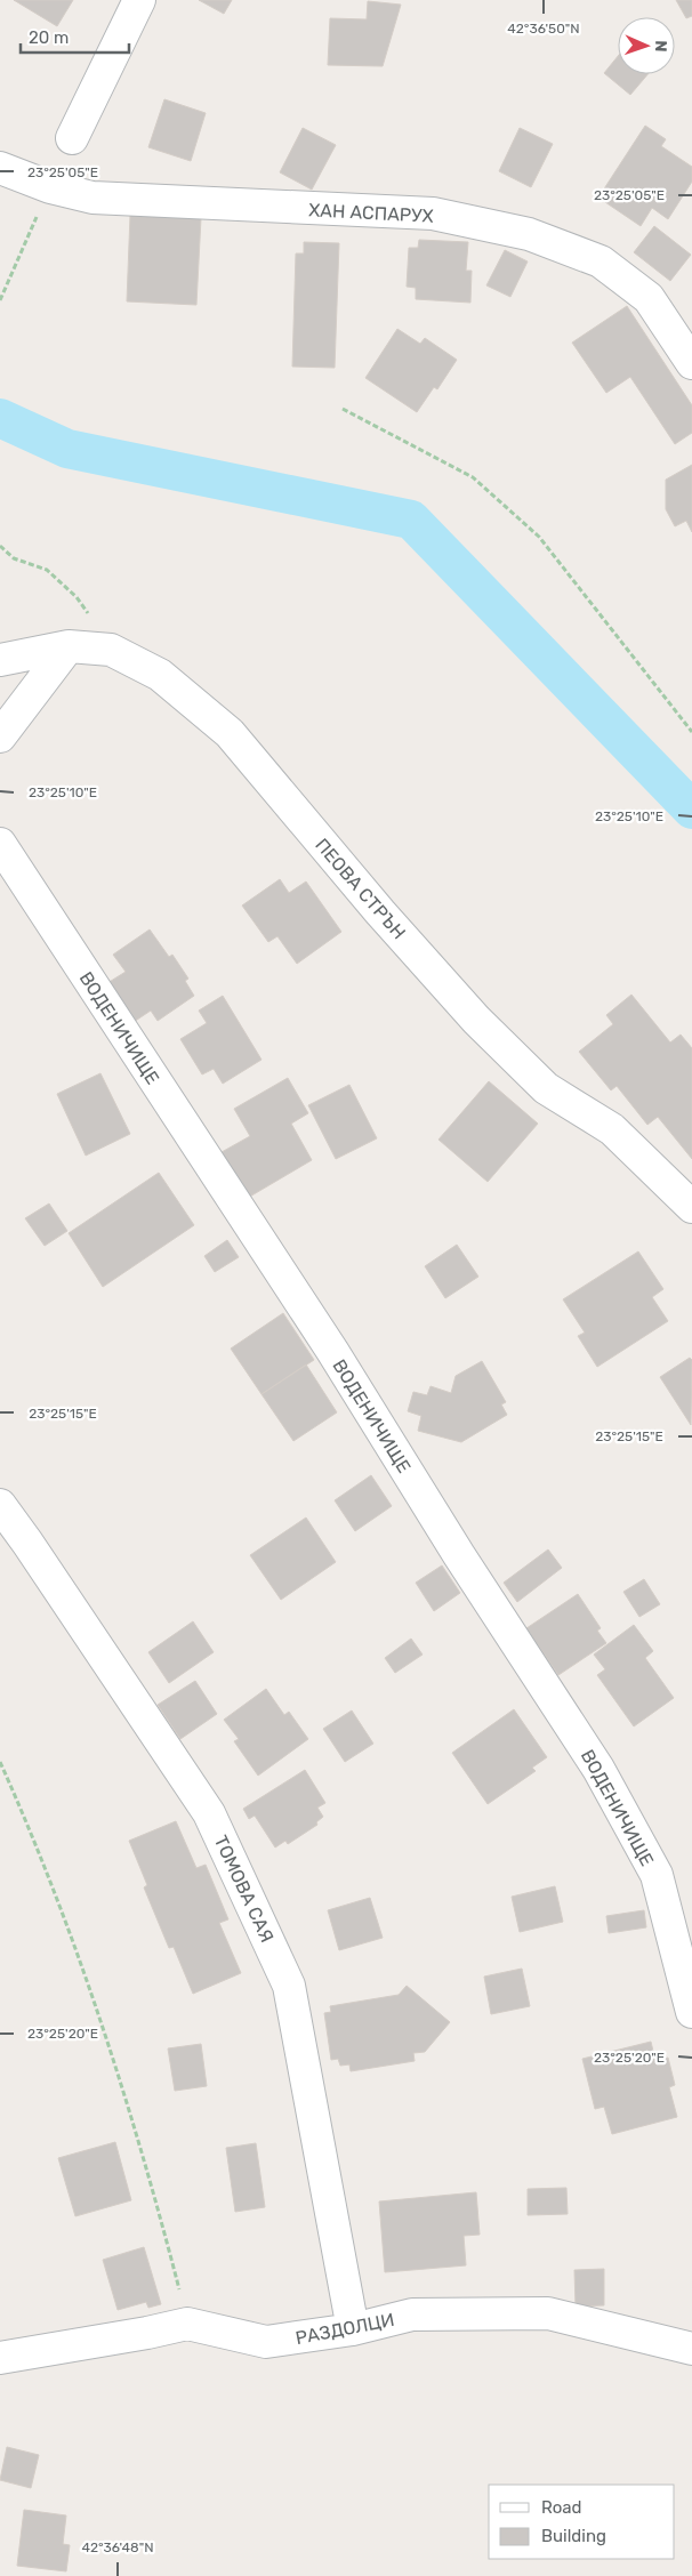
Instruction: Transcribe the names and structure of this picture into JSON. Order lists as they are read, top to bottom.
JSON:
{
  "streets": {
    "street": [
      "ХАН АСПАРУХ",
      "ПЕОВА СТРЪН",
      "ВОДЕНИЧИЩЕ",
      "ТОМОВА САЯ",
      "РАЗДОЛЦИ"
    ]
  },
  "crossings": [
    ["ТОМОВА САЯ", "РАЗДОЛЦИ"]
  ],
  "legend": ["Road", "Building"],
  "scale_bar": "20 m",
  "north": "right",
  "coordinates": [
    "42°36'50\"N",
    "23°25'05\"E",
    "23°25'10\"E",
    "23°25'15\"E",
    "23°25'20\"E",
    "42°36'48\"N"
  ]
}
